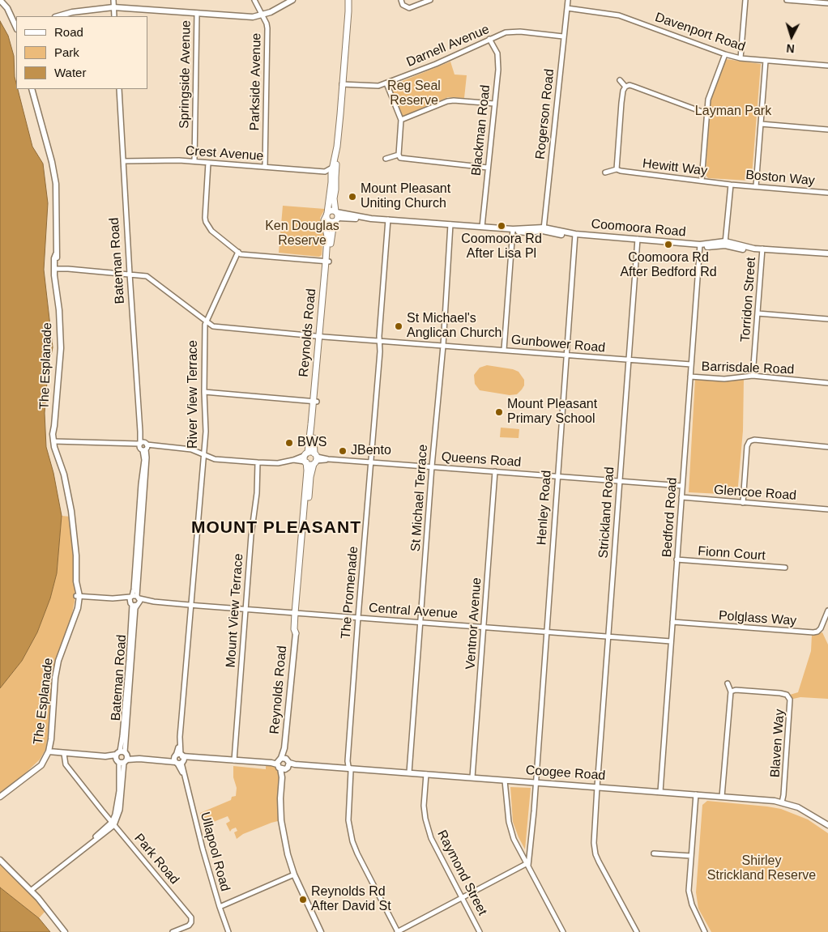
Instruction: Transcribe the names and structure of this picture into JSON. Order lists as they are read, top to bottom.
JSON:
{
  "streets": {
    "main road": ["Reynolds Road"],
    "street": [
      "Davenport Road",
      "Darnell Avenue",
      "Springside Avenue",
      "Parkside Avenue",
      "Rogerson Road",
      "Blackman Road",
      "Crest Avenue",
      "Hewitt Way",
      "Boston Way",
      "Coomoora Road",
      "Bateman Road",
      "Torridon Street",
      "Gunbower Road",
      "The Esplanade",
      "Barrisdale Road",
      "River View Terrace",
      "Queens Road",
      "Glencoe Road",
      "St Michael Terrace",
      "Henley Road",
      "Strickland Road",
      "Bedford Road",
      "Fionn Court",
      "The Promenade",
      "Mount View Terrace",
      "Central Avenue",
      "Polglass Way",
      "Ventnor Avenue",
      "Blaven Way",
      "Coogee Road",
      "Ullapool Road",
      "Park Road",
      "Raymond Street"
    ]
  },
  "crossings": [
    ["Davenport Road", "Rogerson Road"],
    ["Darnell Avenue", "Rogerson Road"],
    ["Darnell Avenue", "Blackman Road"],
    ["Darnell Avenue", "Reynolds Road"],
    ["Springside Avenue", "Crest Avenue"],
    ["Parkside Avenue", "Crest Avenue"],
    ["Rogerson Road", "Coomoora Road"],
    ["Blackman Road", "Coomoora Road"],
    ["Crest Avenue", "Bateman Road"],
    ["Crest Avenue", "Reynolds Road"],
    ["Hewitt Way", "Boston Way"],
    ["Coomoora Road", "Torridon Street"],
    ["Coomoora Road", "Reynolds Road"],
    ["Coomoora Road", "St Michael Terrace"],
    ["Coomoora Road", "Henley Road"],
    ["Coomoora Road", "Strickland Road"],
    ["Coomoora Road", "Bedford Road"],
    ["Coomoora Road", "The Promenade"],
    ["Bateman Road", "Gunbower Road"],
    ["Bateman Road", "Central Avenue"],
    ["Bateman Road", "Coogee Road"],
    ["Bateman Road", "Park Road"],
    ["Torridon Street", "Barrisdale Road"],
    ["Reynolds Road", "Gunbower Road"],
    ["Reynolds Road", "Queens Road"],
    ["Reynolds Road", "Central Avenue"],
    ["Reynolds Road", "Coogee Road"],
    ["Gunbower Road", "The Esplanade"],
    ["Gunbower Road", "River View Terrace"],
    ["Gunbower Road", "St Michael Terrace"],
    ["Gunbower Road", "Henley Road"],
    ["Gunbower Road", "Strickland Road"],
    ["Gunbower Road", "Bedford Road"],
    ["Gunbower Road", "The Promenade"],
    ["The Esplanade", "Central Avenue"],
    ["The Esplanade", "Coogee Road"],
    ["Barrisdale Road", "Bedford Road"],
    ["River View Terrace", "Central Avenue"],
    ["River View Terrace", "Coogee Road"],
    ["River View Terrace", "Ullapool Road"],
    ["Queens Road", "St Michael Terrace"],
    ["Queens Road", "Henley Road"],
    ["Queens Road", "Strickland Road"],
    ["Queens Road", "Bedford Road"],
    ["Queens Road", "The Promenade"],
    ["Queens Road", "Ventnor Avenue"],
    ["Glencoe Road", "Bedford Road"],
    ["St Michael Terrace", "Central Avenue"],
    ["St Michael Terrace", "Coogee Road"],
    ["Henley Road", "Central Avenue"],
    ["Henley Road", "Coogee Road"],
    ["Strickland Road", "Central Avenue"],
    ["Strickland Road", "Coogee Road"],
    ["Bedford Road", "Fionn Court"],
    ["Bedford Road", "Central Avenue"],
    ["Bedford Road", "Polglass Way"],
    ["Bedford Road", "Coogee Road"],
    ["The Promenade", "Central Avenue"],
    ["The Promenade", "Coogee Road"],
    ["Mount View Terrace", "Central Avenue"],
    ["Mount View Terrace", "Coogee Road"],
    ["Central Avenue", "Ventnor Avenue"],
    ["Ventnor Avenue", "Coogee Road"],
    ["Blaven Way", "Coogee Road"],
    ["Coogee Road", "Ullapool Road"],
    ["Coogee Road", "Park Road"],
    ["Coogee Road", "Raymond Street"]
  ],
  "districts": ["MOUNT PLEASANT"],
  "parks": [
    "Reg Seal Reserve",
    "Layman Park",
    "Ken Douglas Reserve",
    "Shirley Strickland Reserve"
  ],
  "places": [
    "Mount Pleasant Uniting Church",
    "Coomoora Rd After Lisa Pl",
    "Coomoora Rd After Bedford Rd",
    "St Michael's Anglican Church",
    "Mount Pleasant Primary School",
    "BWS",
    "JBento",
    "Reynolds Rd After David St"
  ],
  "legend": ["Road", "Park", "Water"],
  "north": "bottom"
}
